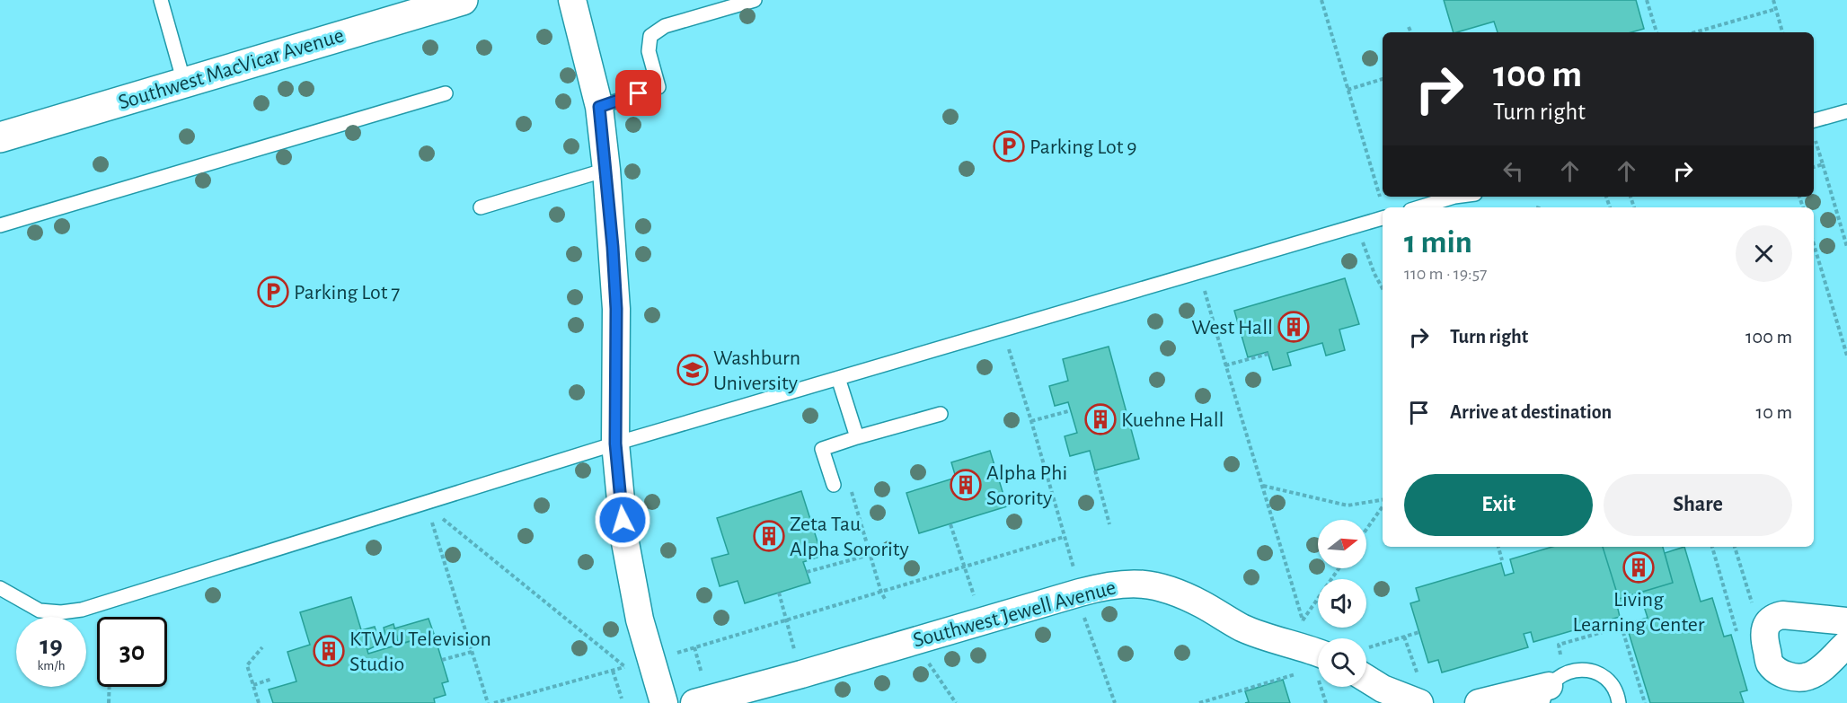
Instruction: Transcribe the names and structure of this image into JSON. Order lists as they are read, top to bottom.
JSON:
{
  "streets": {
    "street": ["Southwest MacVicar Avenue", "Southwest Jewell Avenue"]
  },
  "places": {
    "parking": ["Parking Lot 9", "Parking Lot 7"],
    "building": [
      "West Hall",
      "Kuehne Hall",
      "Alpha Phi Sorority",
      "Zeta Tau Alpha Sorority",
      "Living Learning Center",
      "KTWU Television Studio"
    ],
    "school or university": ["Washburn University"]
  },
  "north": "right",
  "page": {
    "turn": ["100 m", "Turn right"],
    "heading": ["1 min", "110 m · 19:57"],
    "list": [
      {
        "name": "Turn right",
        "value": "100 m"
      },
      {
        "name": "Arrive at destination",
        "value": "10 m"
      }
    ],
    "buttons": ["Exit", "Share"],
    "speed": "19 km/h",
    "limit": "30"
  }
}
